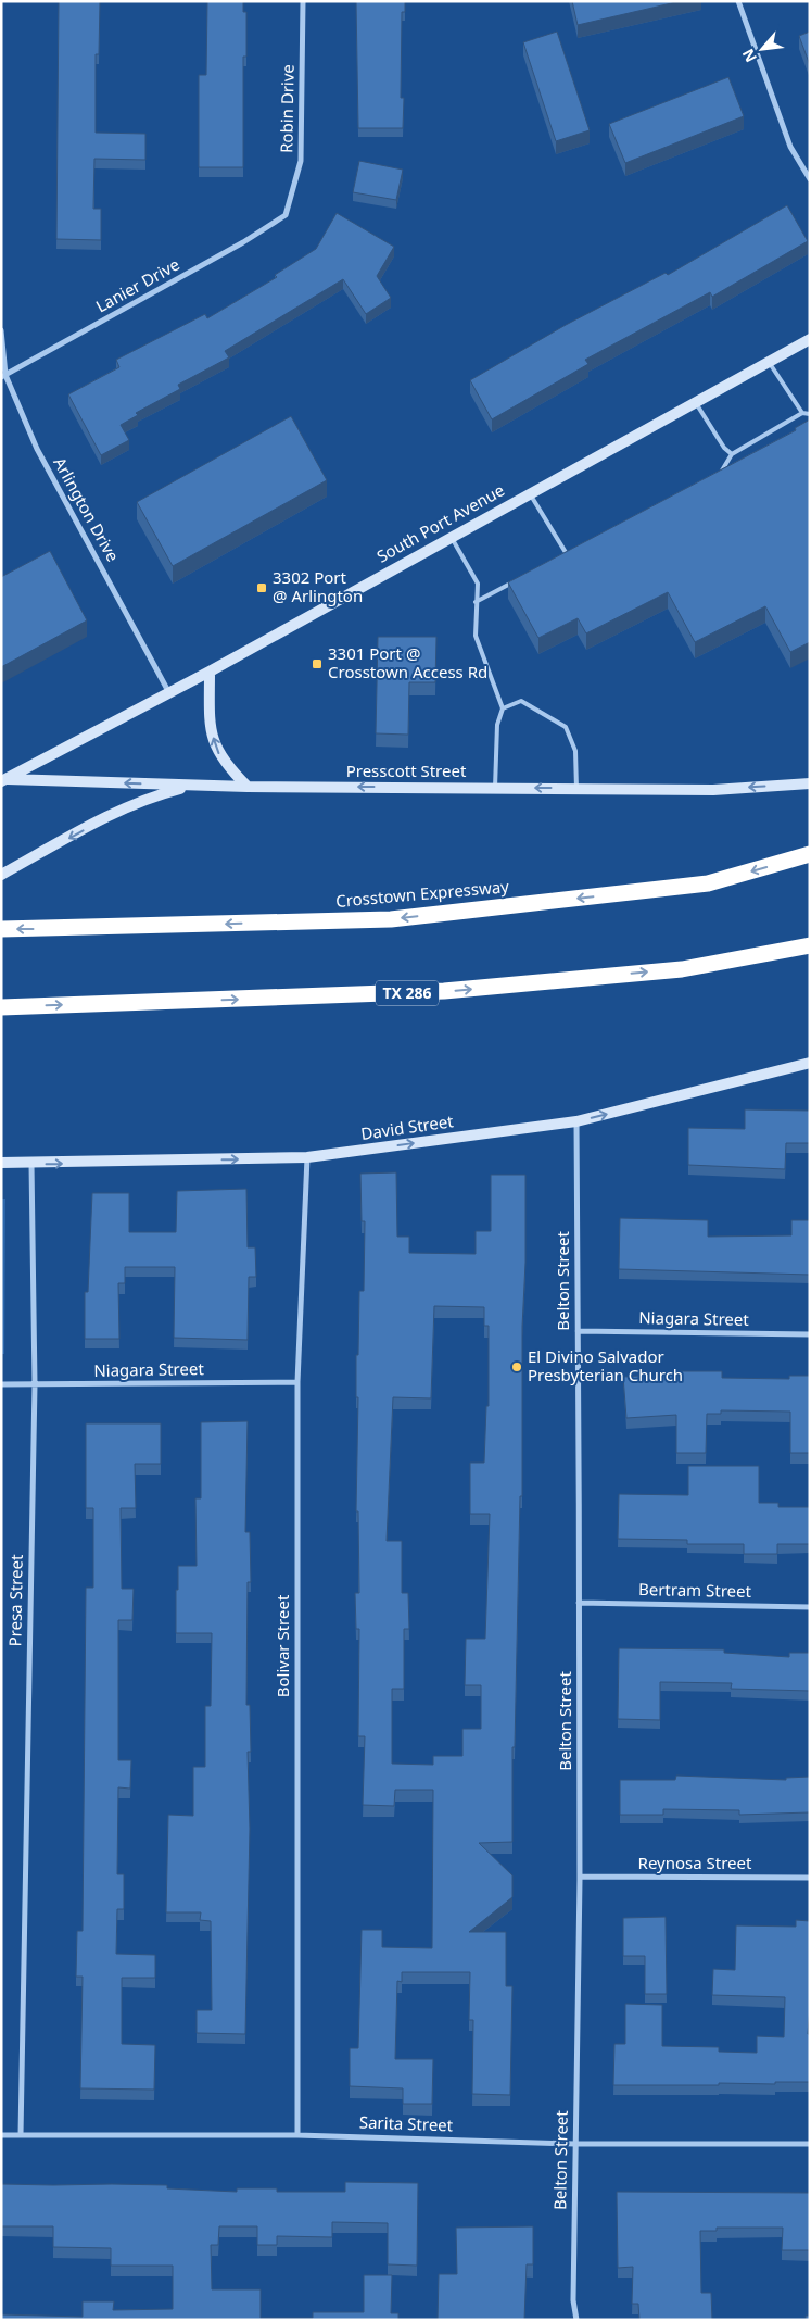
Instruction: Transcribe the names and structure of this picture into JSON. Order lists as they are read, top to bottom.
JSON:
{
  "streets": {
    "highway": ["Crosstown Expressway", "TX 286"],
    "main road": ["South Port Avenue", "Presscott Street", "David Street"],
    "street": [
      "Robin Drive",
      "Lanier Drive",
      "Arlington Drive",
      "Belton Street",
      "Niagara Street",
      "Bertram Street",
      "Presa Street",
      "Bolivar Street",
      "Reynosa Street",
      "Sarita Street"
    ]
  },
  "crossings": [
    ["Robin Drive", "Lanier Drive"],
    ["Lanier Drive", "Arlington Drive"],
    ["Arlington Drive", "South Port Avenue"],
    ["South Port Avenue", "Presscott Street"],
    ["David Street", "Belton Street"],
    ["David Street", "Presa Street"],
    ["David Street", "Bolivar Street"],
    ["Belton Street", "Niagara Street"],
    ["Belton Street", "Bertram Street"],
    ["Belton Street", "Reynosa Street"],
    ["Belton Street", "Sarita Street"],
    ["Niagara Street", "Presa Street"],
    ["Niagara Street", "Bolivar Street"],
    ["Presa Street", "Sarita Street"],
    ["Bolivar Street", "Sarita Street"]
  ],
  "one_way": ["Presscott Street", "David Street"],
  "places": {
    "transit": ["3302 Port @ Arlington", "3301 Port @ Crosstown Access Rd"],
    "other": ["El Divino Salvador Presbyterian Church"]
  },
  "north": "bottom left"
}
